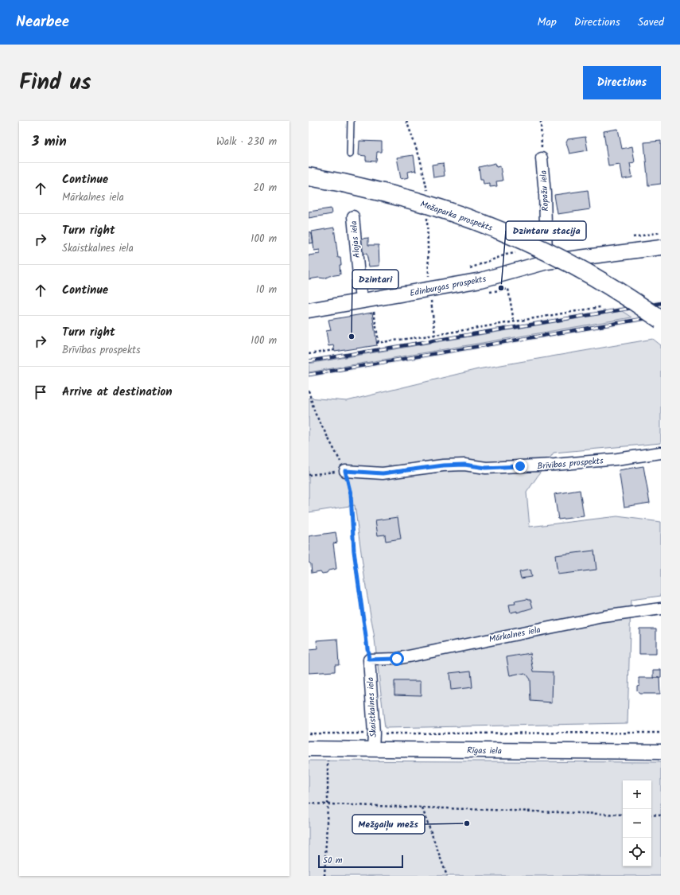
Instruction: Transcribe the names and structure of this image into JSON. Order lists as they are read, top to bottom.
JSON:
{
  "streets": {
    "main road": ["Mežaparka prospekts"],
    "street": [
      "Ropažu iela",
      "Alojas iela",
      "Edinburgas prospekts",
      "Brīvības prospekts",
      "Mārkalnes iela",
      "Skaistkalnes iela",
      "Rīgas iela"
    ]
  },
  "crossings": [
    ["Ropažu iela", "Edinburgas prospekts"],
    ["Alojas iela", "Edinburgas prospekts"],
    ["Mārkalnes iela", "Skaistkalnes iela"],
    ["Skaistkalnes iela", "Rīgas iela"]
  ],
  "places": ["Dzintaru stacija", "Dzintari", "Mežgaiļu mežs"],
  "scale_bar": "50 m",
  "page": {
    "header": "Nearbee",
    "nav": ["Map", "Directions", "Saved"],
    "title": "Find us",
    "buttons": "Directions",
    "heading": ["3 min", "Walk · 230 m"],
    "list": [
      ["Continue", "Mārkalnes iela", "20 m"],
      ["Turn right", "Skaistkalnes iela", "100 m"],
      ["Continue", "10 m"],
      ["Turn right", "Brīvības prospekts", "100 m"],
      "Arrive at destination"
    ],
    "map_buttons": ["+", "−"],
    "scale": "50 m"
  }
}
